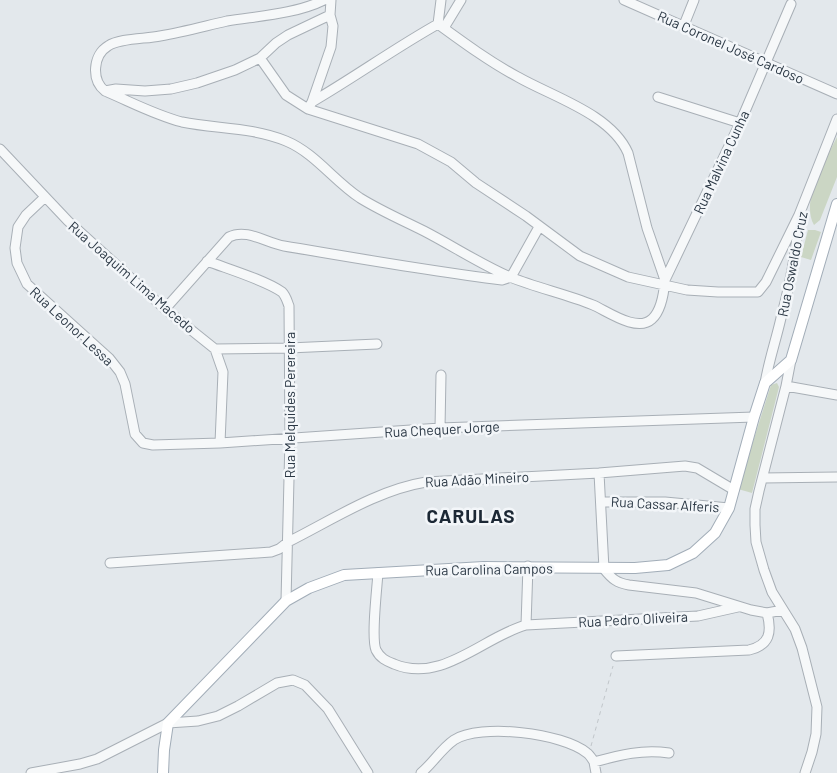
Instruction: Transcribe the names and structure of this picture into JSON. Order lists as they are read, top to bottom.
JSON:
{
  "streets": {
    "main road": ["Rua Carolina Campos"],
    "street": [
      "Rua Coronel José Cardoso",
      "Rua Malvina Cunha",
      "Rua Oswaldo Cruz",
      "Rua Joaquim Lima Macedo",
      "Rua Leonor Lessa",
      "Rua Melquides Perereira",
      "Rua Chequer Jorge",
      "Rua Adão Mineiro",
      "Rua Cassar Alferis",
      "Rua Pedro Oliveira"
    ]
  },
  "crossings": [
    ["Rua Coronel José Cardoso", "Rua Malvina Cunha"],
    ["Rua Oswaldo Cruz", "Rua Carolina Campos"],
    ["Rua Joaquim Lima Macedo", "Rua Leonor Lessa"],
    ["Rua Leonor Lessa", "Rua Chequer Jorge"],
    ["Rua Melquides Perereira", "Rua Chequer Jorge"],
    ["Rua Melquides Perereira", "Rua Adão Mineiro"],
    ["Rua Melquides Perereira", "Rua Carolina Campos"],
    ["Rua Chequer Jorge", "Rua Carolina Campos"],
    ["Rua Adão Mineiro", "Rua Carolina Campos"],
    ["Rua Cassar Alferis", "Rua Carolina Campos"]
  ],
  "districts": ["CARULAS"]
}
